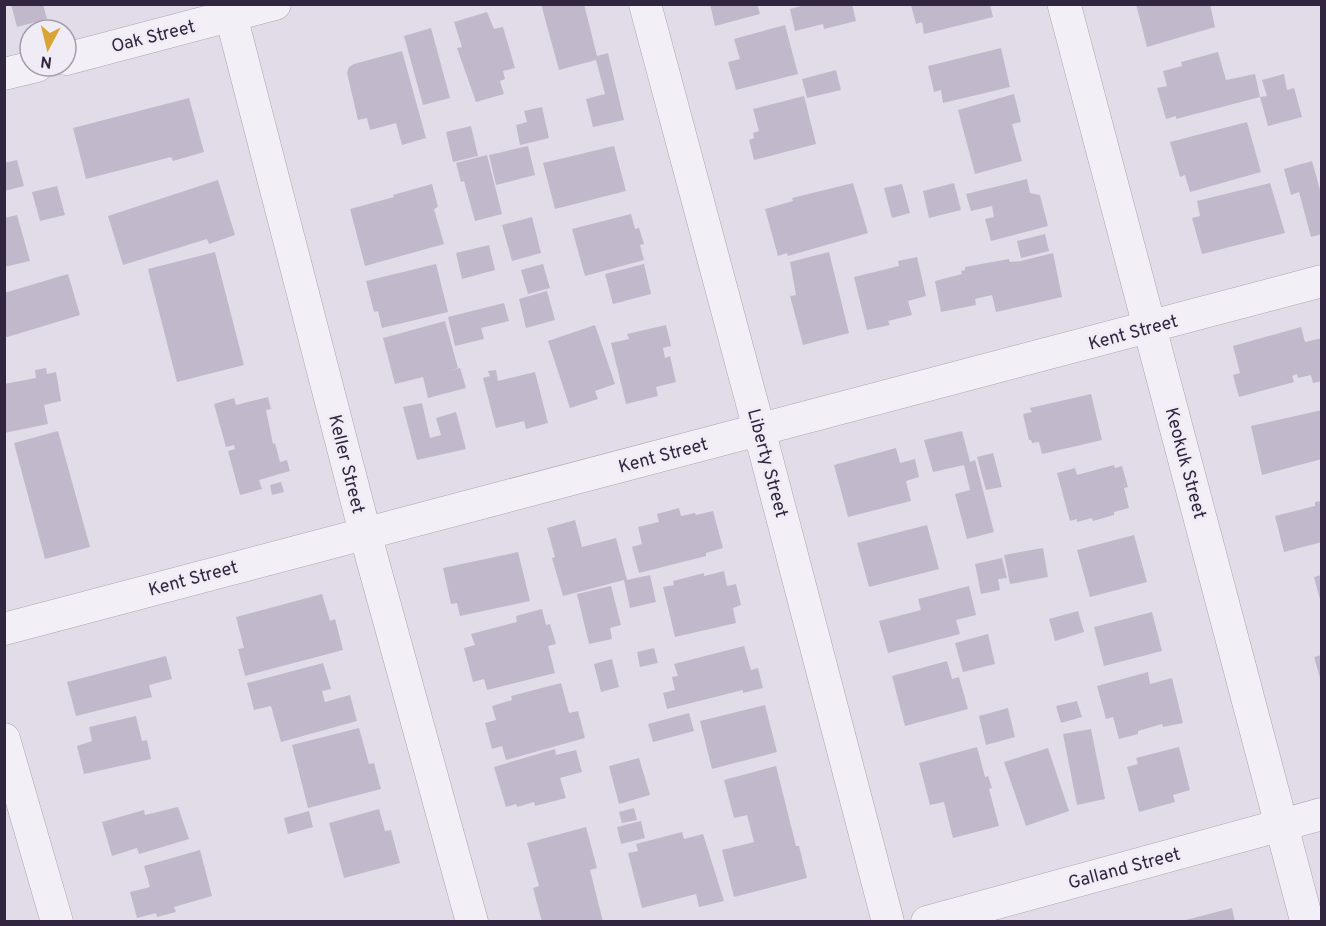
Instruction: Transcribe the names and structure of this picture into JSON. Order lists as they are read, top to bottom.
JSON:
{
  "streets": {
    "street": [
      "Oak Street",
      "Kent Street",
      "Liberty Street",
      "Keokuk Street",
      "Keller Street",
      "Galland Street"
    ]
  },
  "crossings": [
    ["Oak Street", "Keller Street"],
    ["Kent Street", "Liberty Street"],
    ["Kent Street", "Keokuk Street"],
    ["Kent Street", "Keller Street"],
    ["Keokuk Street", "Galland Street"]
  ],
  "north": "bottom"
}
